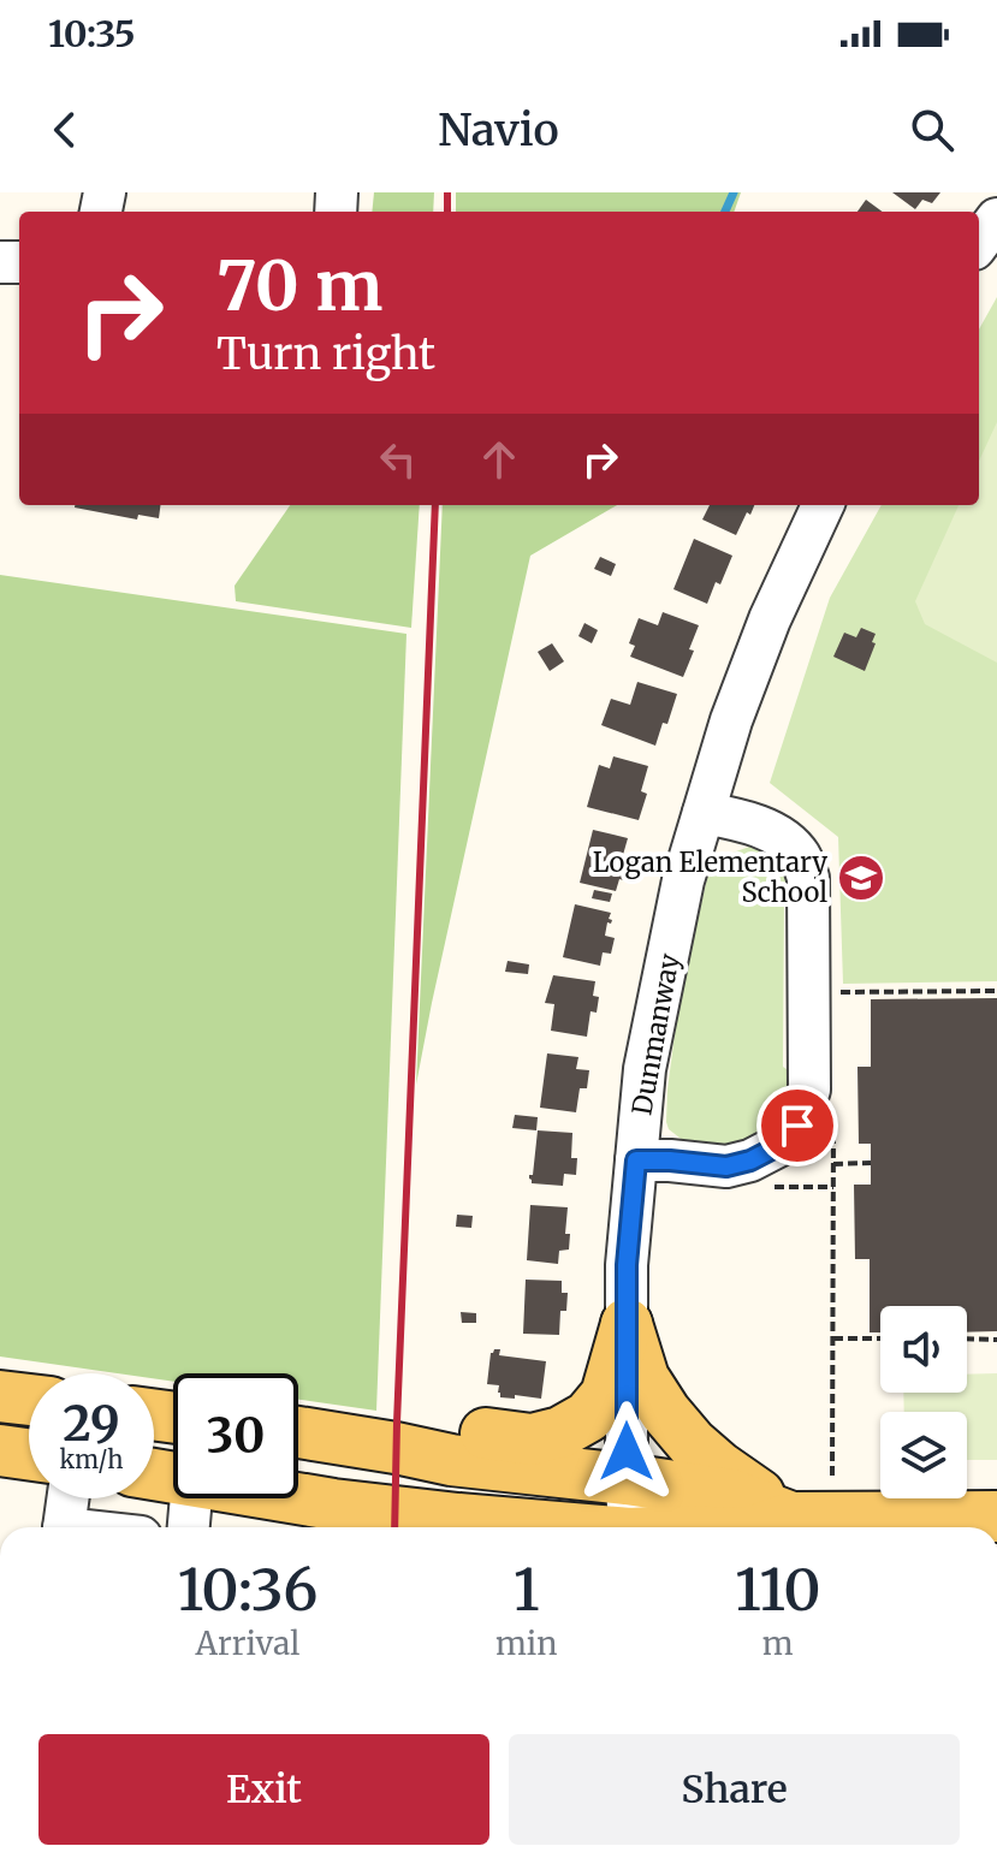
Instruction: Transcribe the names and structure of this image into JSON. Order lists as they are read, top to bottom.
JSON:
{
  "streets": {
    "street": ["Dunmanway"]
  },
  "places": {
    "school or university": ["Logan Elementary School"]
  },
  "page": {
    "status": "10:35",
    "header": "Navio",
    "turn": ["70 m", "Turn right"],
    "speed": "29 km/h",
    "limit": "30",
    "eta": [
      "10:36",
      "Arrival",
      "1",
      "min",
      "110",
      "m"
    ],
    "buttons": ["Exit", "Share"]
  }
}
